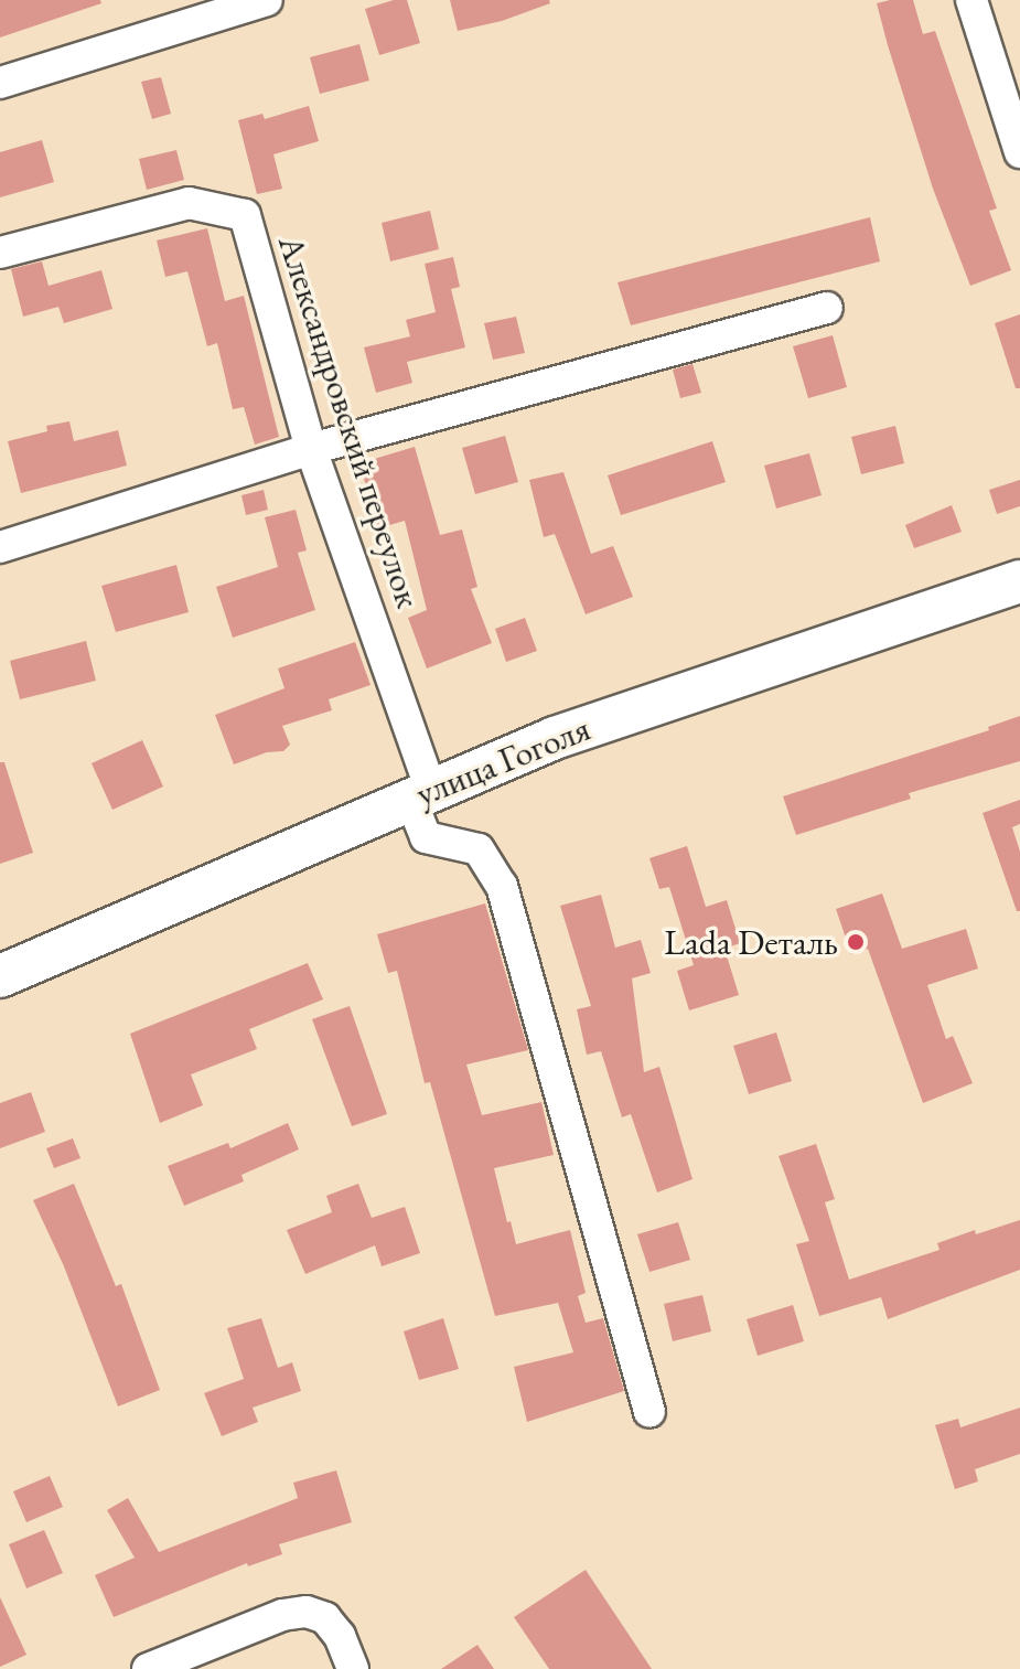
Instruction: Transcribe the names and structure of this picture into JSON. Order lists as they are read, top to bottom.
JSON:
{
  "streets": {
    "main road": ["улица Гоголя"],
    "street": ["Александровский переулок"]
  },
  "crossings": [
    ["Александровский переулок", "улица Гоголя"]
  ],
  "places": ["Lada Dеталь"]
}
